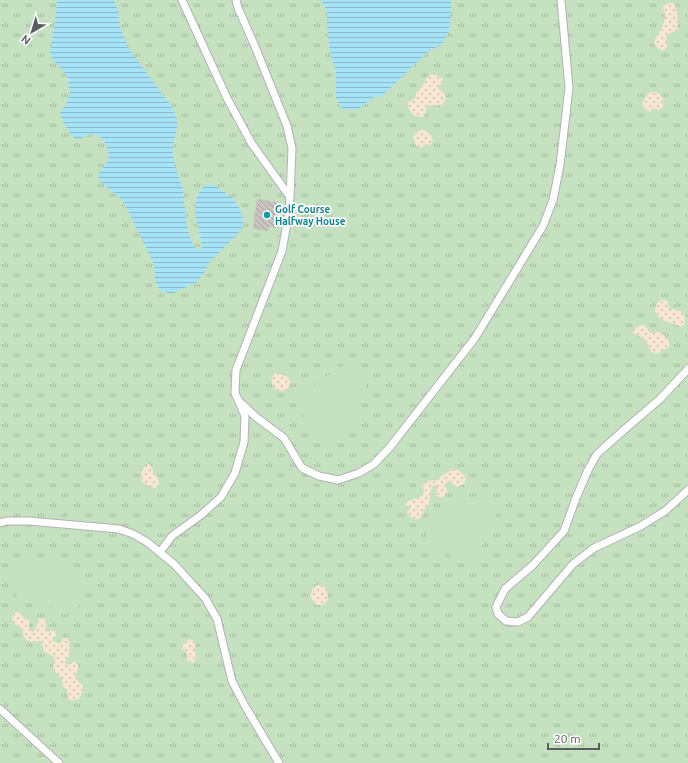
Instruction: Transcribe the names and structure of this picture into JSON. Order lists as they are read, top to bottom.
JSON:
{
  "places": ["Golf Course Halfway House"],
  "scale_bar": "20 m",
  "north": "bottom left"
}
